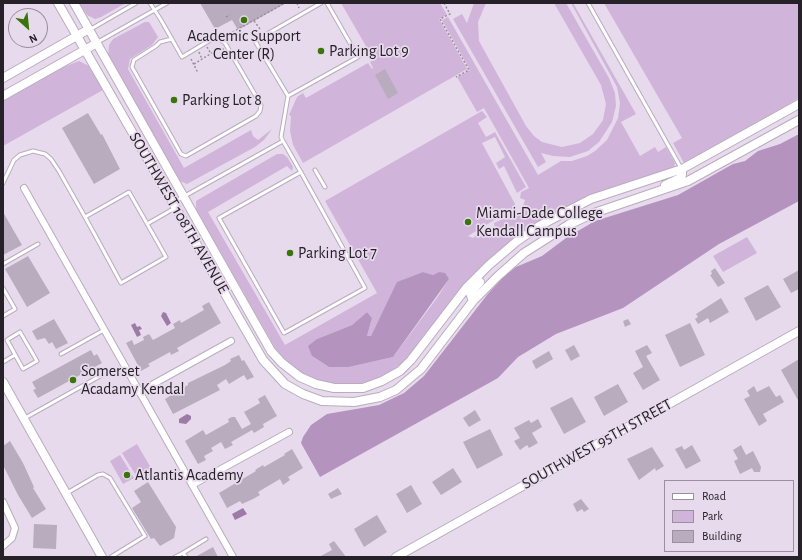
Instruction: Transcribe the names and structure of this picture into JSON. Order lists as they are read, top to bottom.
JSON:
{
  "streets": {
    "street": ["SOUTHWEST 108TH AVENUE", "SOUTHWEST 95TH STREET"]
  },
  "places": [
    "Academic Support Center (R)",
    "Parking Lot 9",
    "Parking Lot 8",
    "Miami-Dade College Kendall Campus",
    "Parking Lot 7",
    "Somerset Acadamy Kendal",
    "Atlantis Academy"
  ],
  "legend": ["Road", "Park", "Building"],
  "north": "bottom right"
}
